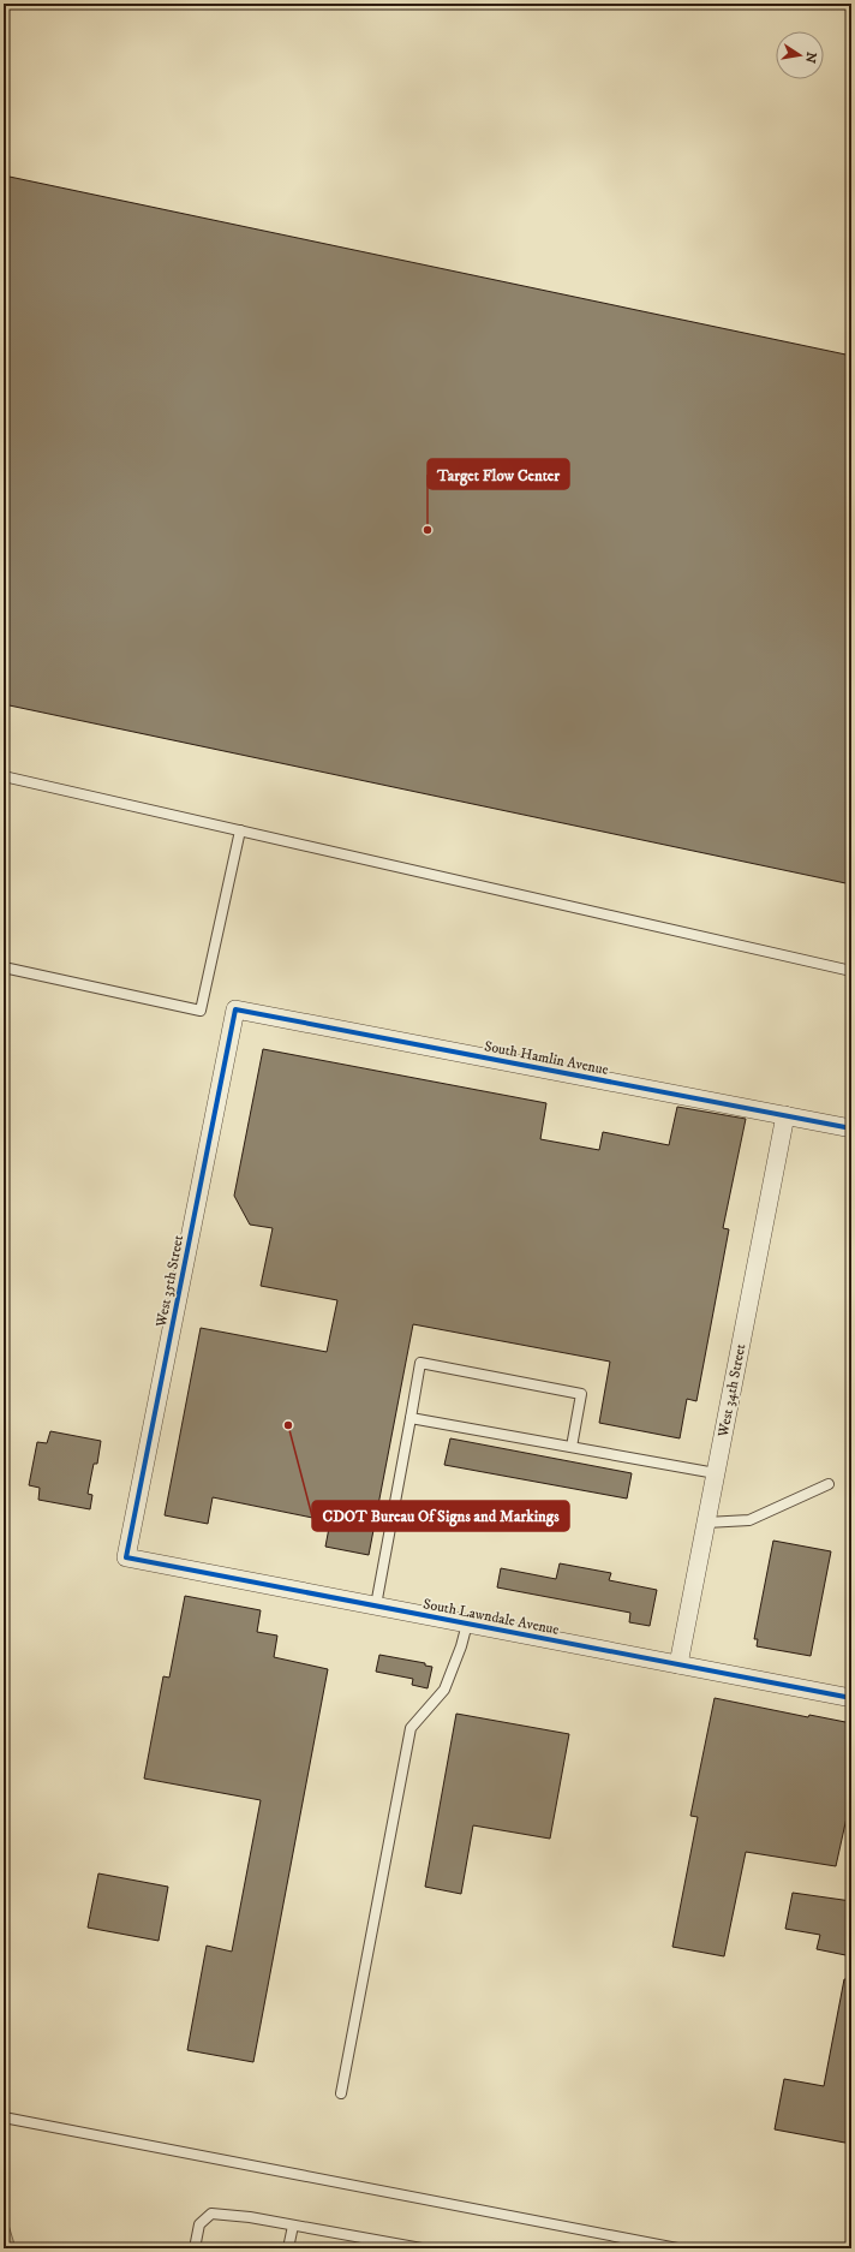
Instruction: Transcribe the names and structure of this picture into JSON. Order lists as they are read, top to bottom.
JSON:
{
  "streets": {
    "street": [
      "South Hamlin Avenue",
      "West 35th Street",
      "West 34th Street",
      "South Lawndale Avenue"
    ]
  },
  "crossings": [
    ["South Hamlin Avenue", "West 35th Street"],
    ["South Hamlin Avenue", "West 34th Street"],
    ["West 35th Street", "South Lawndale Avenue"],
    ["West 34th Street", "South Lawndale Avenue"]
  ],
  "places": ["Target Flow Center", "CDOT Bureau Of Signs and Markings"],
  "north": "right"
}
